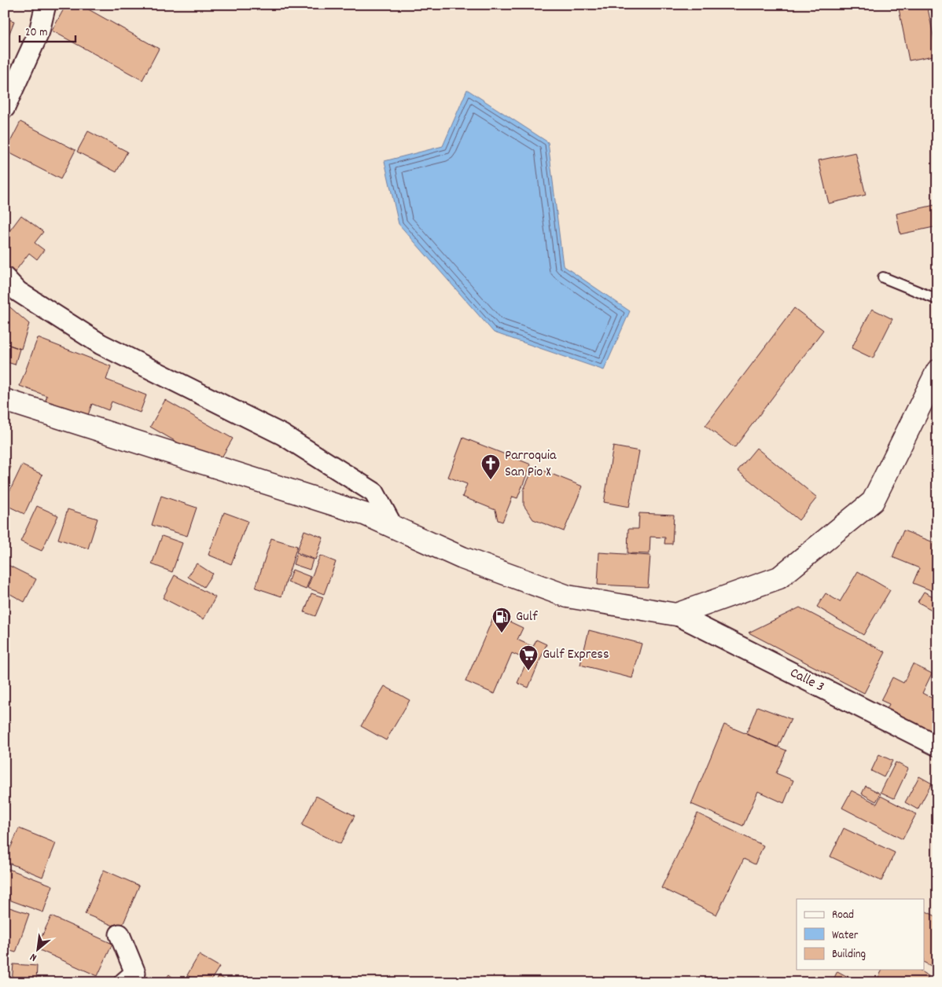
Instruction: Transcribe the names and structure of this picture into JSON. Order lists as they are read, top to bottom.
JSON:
{
  "streets": {
    "street": ["Calle 3"]
  },
  "places": {
    "church": ["Parroquia San Pio X"],
    "fuel station": ["Gulf"],
    "supermarket": ["Gulf Express"]
  },
  "legend": ["Road", "Water", "Building"],
  "scale_bar": "20 m",
  "north": "bottom left"
}
